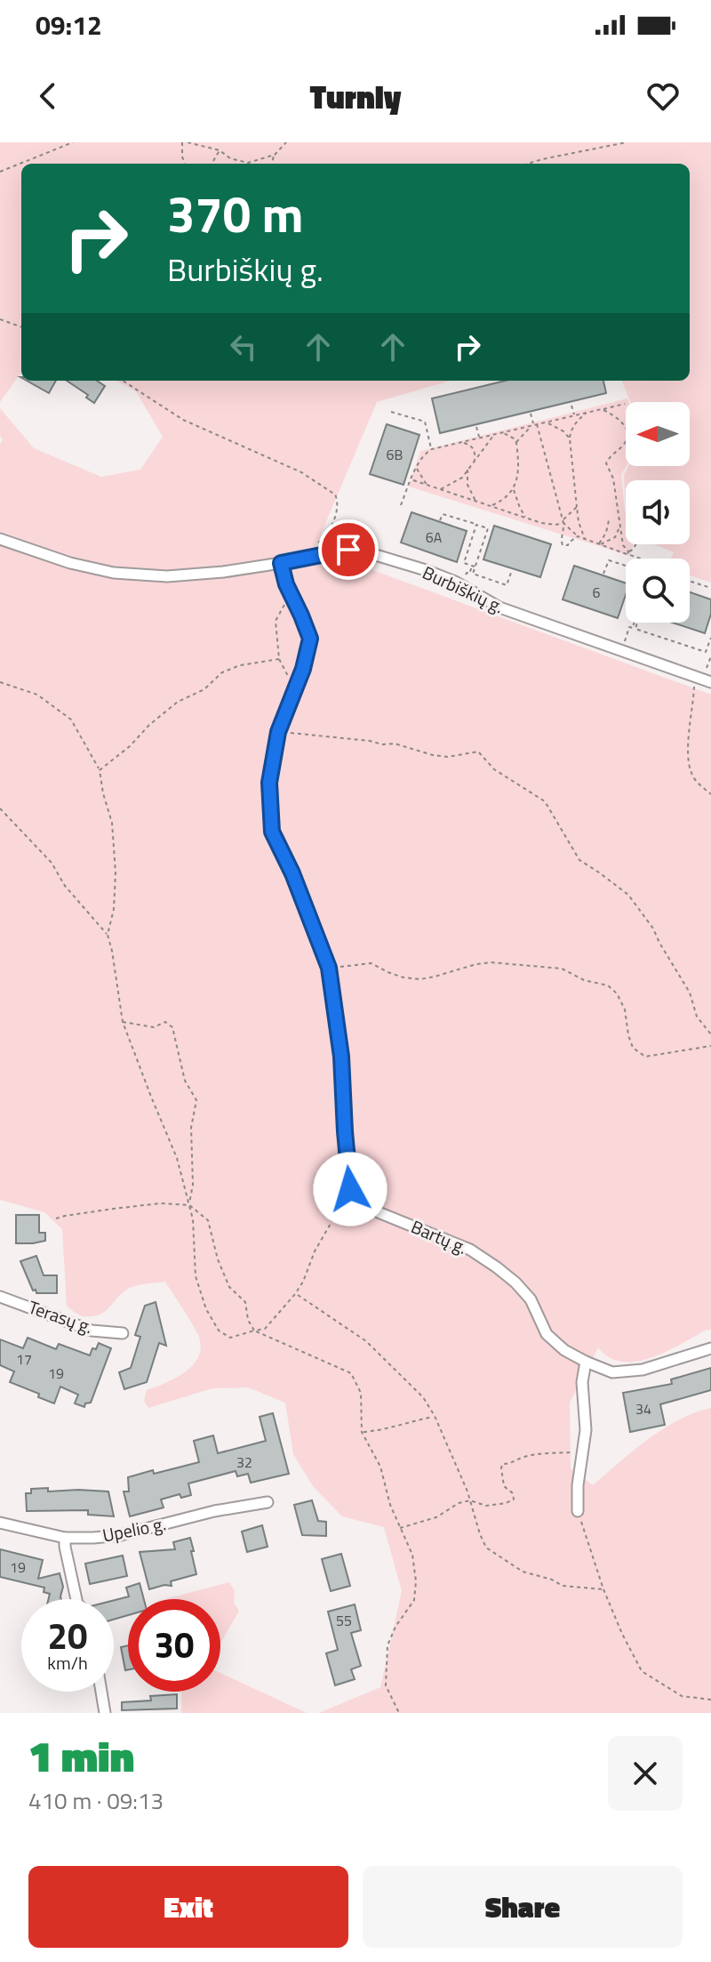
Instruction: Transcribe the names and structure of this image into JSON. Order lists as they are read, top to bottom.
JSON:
{
  "streets": {
    "street": [
      "Burbiškių g.",
      "Bartų g.",
      "Terasų g.",
      "Upelio g."
    ]
  },
  "house_numbers": [
    "6B",
    "6A",
    "6",
    "17",
    "19",
    "34",
    "32",
    "19",
    "55"
  ],
  "north": "left",
  "page": {
    "status": "09:12",
    "header": "Turnly",
    "turn": ["370 m", "Burbiškių g."],
    "speed": "20 km/h",
    "limit": "30",
    "heading": ["1 min", "410 m · 09:13"],
    "buttons": ["Exit", "Share"]
  }
}
